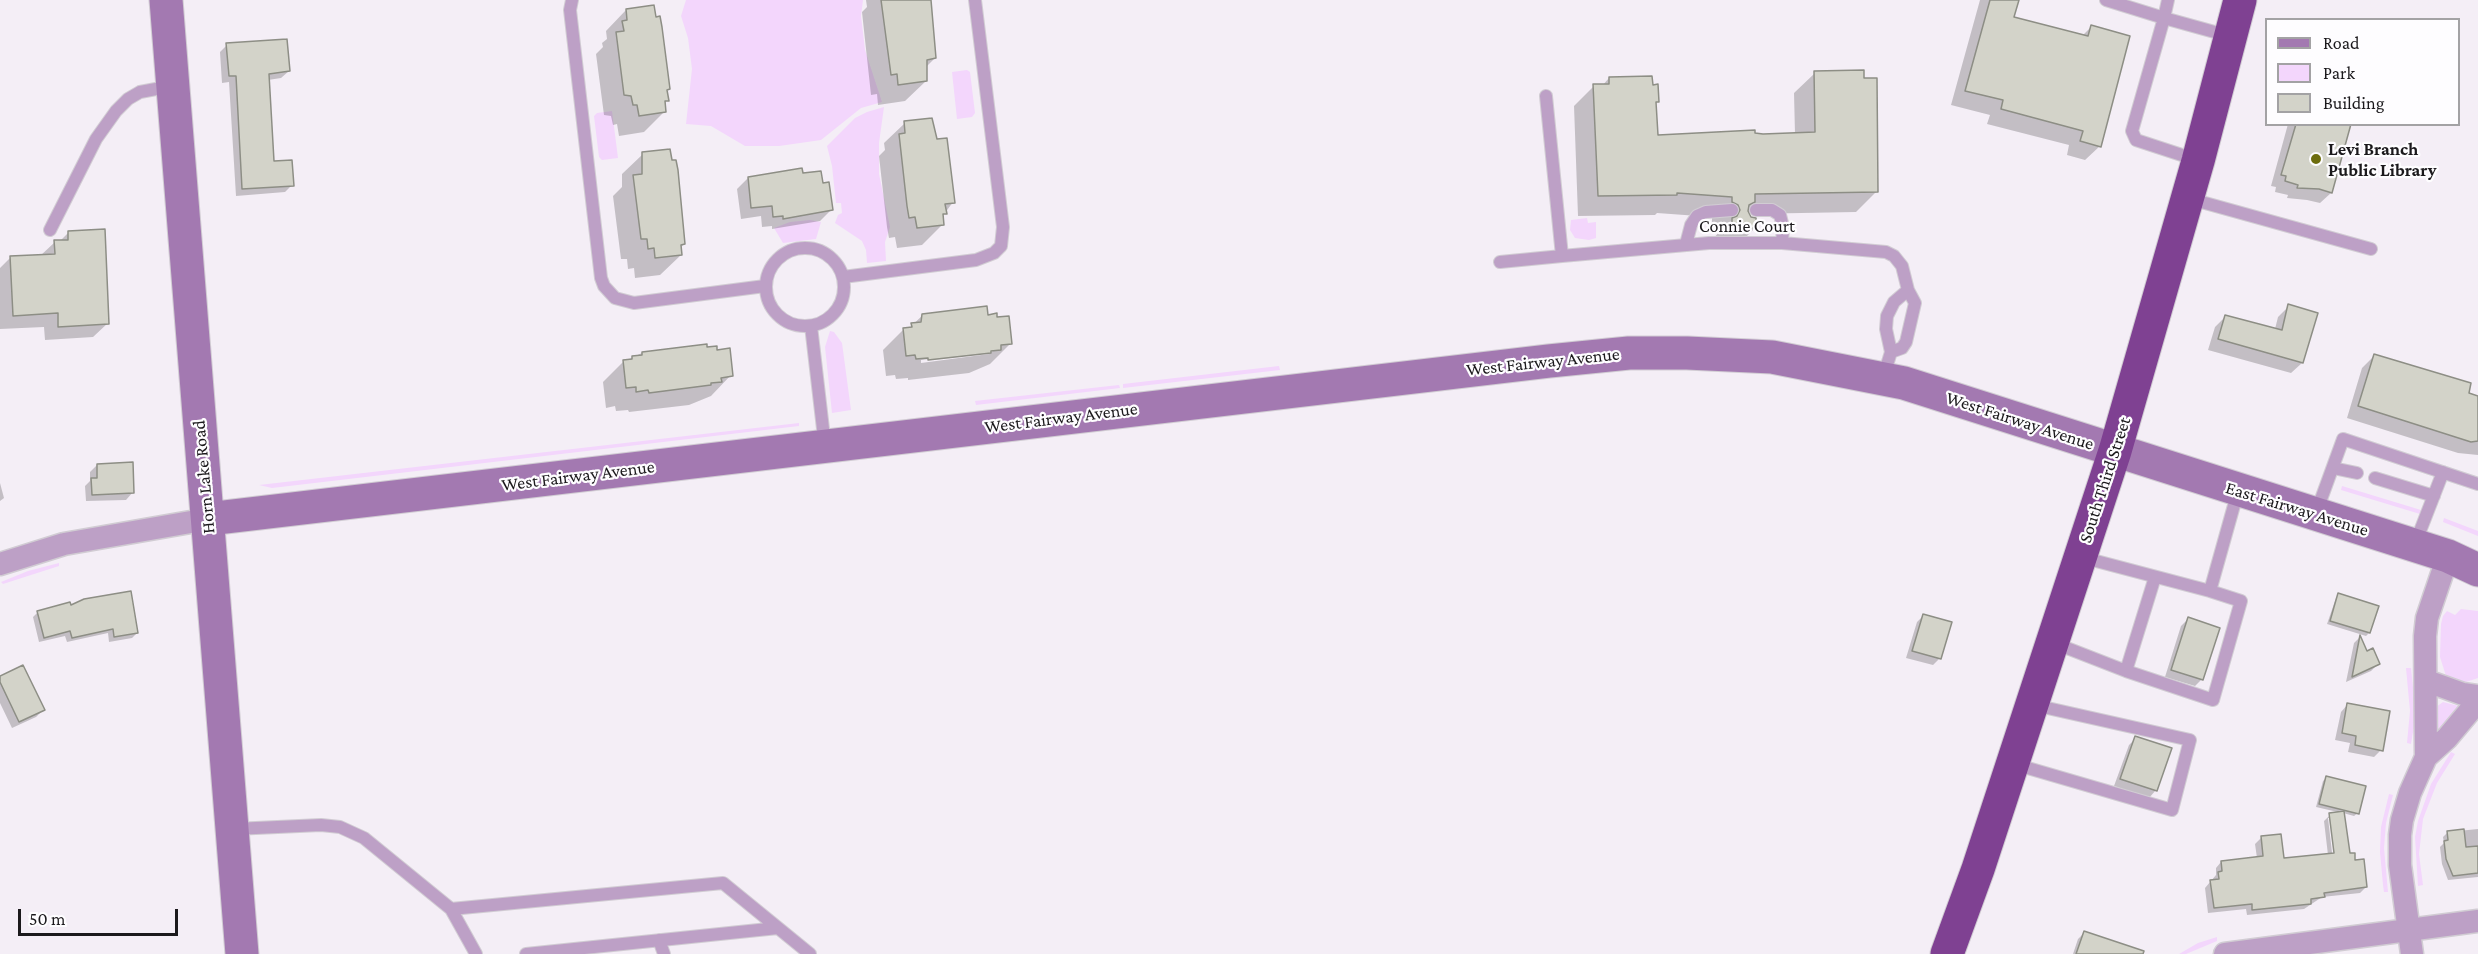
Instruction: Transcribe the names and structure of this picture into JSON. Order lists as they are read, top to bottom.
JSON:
{
  "streets": {
    "highway": ["South Third Street"],
    "street": ["West Fairway Avenue", "Horn Lake Road", "East Fairway Avenue"],
    "lane": ["Connie Court"]
  },
  "crossings": [
    ["Connie Court", "West Fairway Avenue"],
    ["West Fairway Avenue", "Horn Lake Road"],
    ["West Fairway Avenue", "South Third Street"],
    ["West Fairway Avenue", "East Fairway Avenue"],
    ["South Third Street", "East Fairway Avenue"]
  ],
  "places": ["Levi Branch Public Library"],
  "legend": ["Road", "Park", "Building"],
  "scale_bar": "50 m"
}
